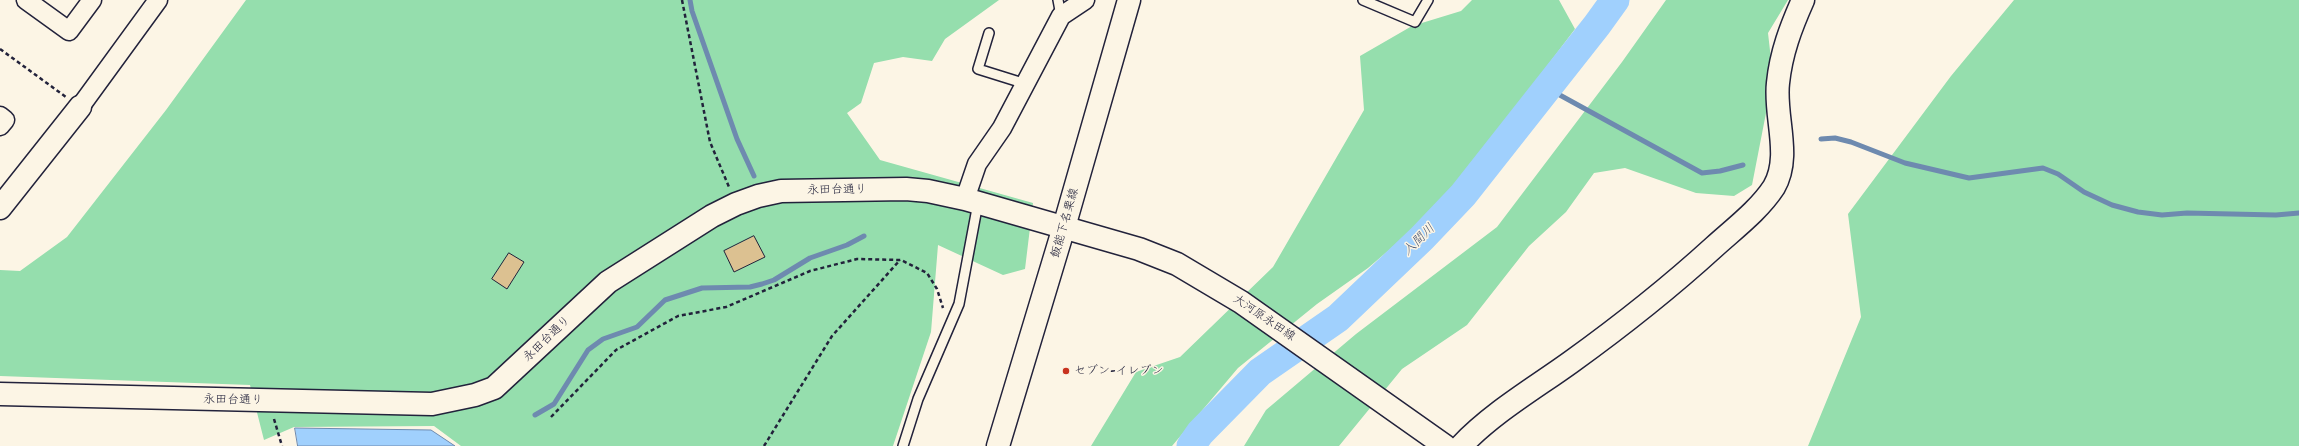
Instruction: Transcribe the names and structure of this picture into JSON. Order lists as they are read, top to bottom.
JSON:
{
  "streets": {
    "street": ["永田台通り", "飯能下名栗線", "大河原永田線"]
  },
  "crossings": [
    ["永田台通り", "飯能下名栗線"],
    ["永田台通り", "大河原永田線"],
    ["飯能下名栗線", "大河原永田線"]
  ],
  "water": ["入間川"],
  "places": ["セブン-イレブン"]
}
